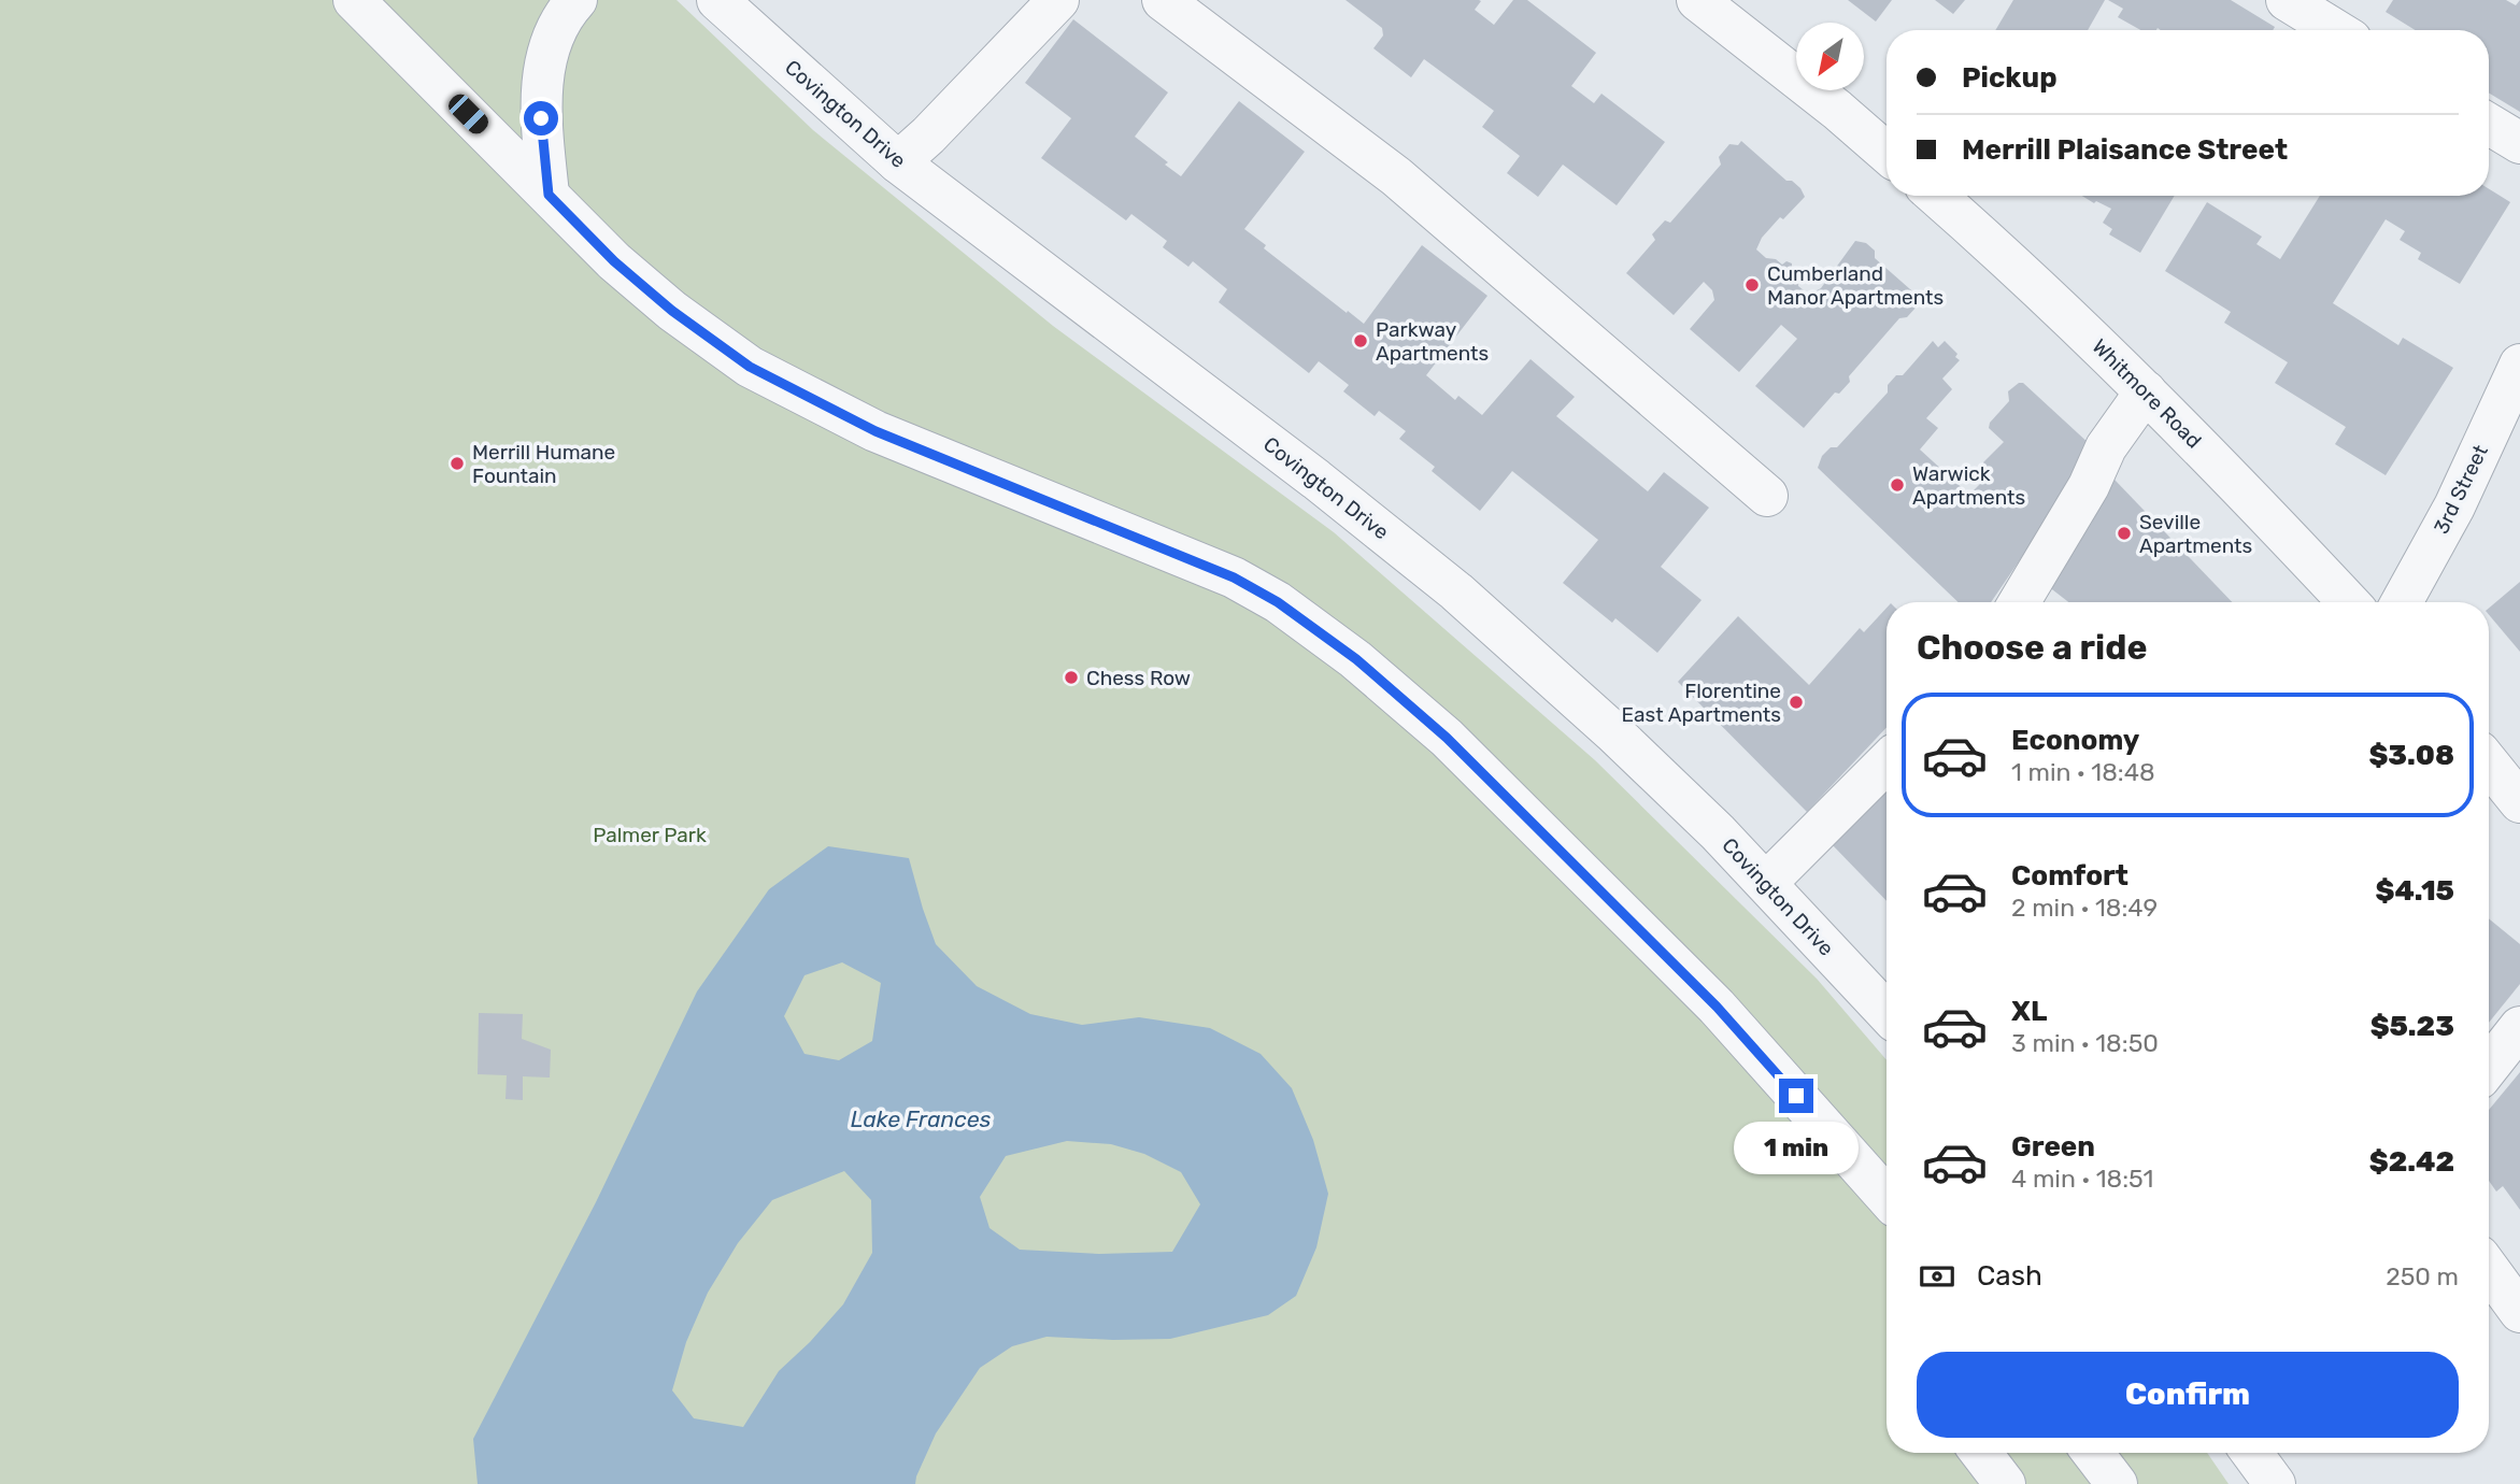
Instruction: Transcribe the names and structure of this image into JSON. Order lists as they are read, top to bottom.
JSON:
{
  "streets": {
    "street": ["Covington Drive", "Whitmore Road", "3rd Street"]
  },
  "water": ["Lake Frances"],
  "parks": ["Palmer Park"],
  "places": [
    "Cumberland Manor Apartments",
    "Parkway Apartments",
    "Merrill Humane Fountain",
    "Warwick Apartments",
    "Seville Apartments",
    "Chess Row",
    "Florentine East Apartments"
  ],
  "north": "bottom left",
  "page": {
    "banner": ["Pickup", "Merrill Plaisance Street"],
    "heading": "Choose a ride",
    "list": [
      {
        "name": "Economy",
        "note": "1 min · 18:48",
        "value": "$3.08"
      },
      {
        "name": "Comfort",
        "note": "2 min · 18:49",
        "value": "$4.15"
      },
      {
        "name": "XL",
        "note": "3 min · 18:50",
        "value": "$5.23"
      },
      {
        "name": "Green",
        "note": "4 min · 18:51",
        "value": "$2.42"
      }
    ],
    "bubble": "1 min",
    "pay": ["Cash", "250 m"],
    "buttons": "Confirm"
  }
}
